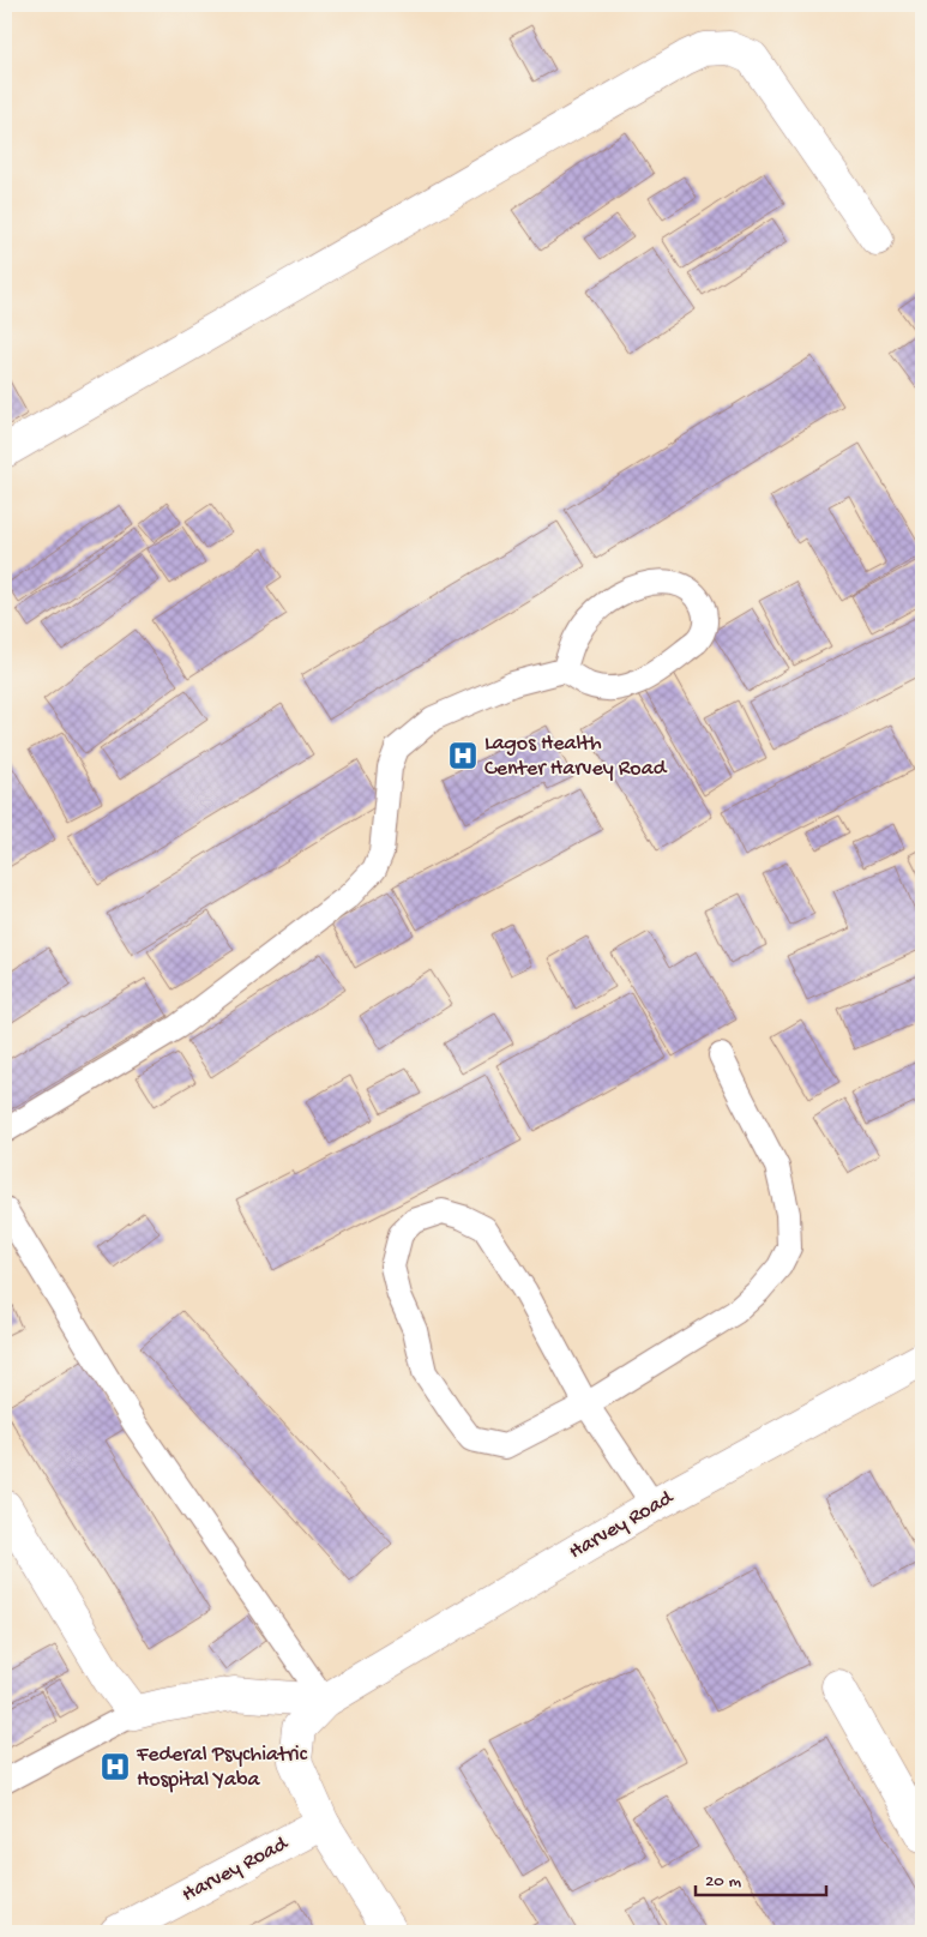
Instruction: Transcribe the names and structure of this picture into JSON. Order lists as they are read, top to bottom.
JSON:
{
  "streets": {
    "street": ["Harvey Road"]
  },
  "places": {
    "hospital": ["Lagos Health Center Harvey Road", "Federal Psychiatric Hospital Yaba"]
  },
  "scale_bar": "20 m"
}
